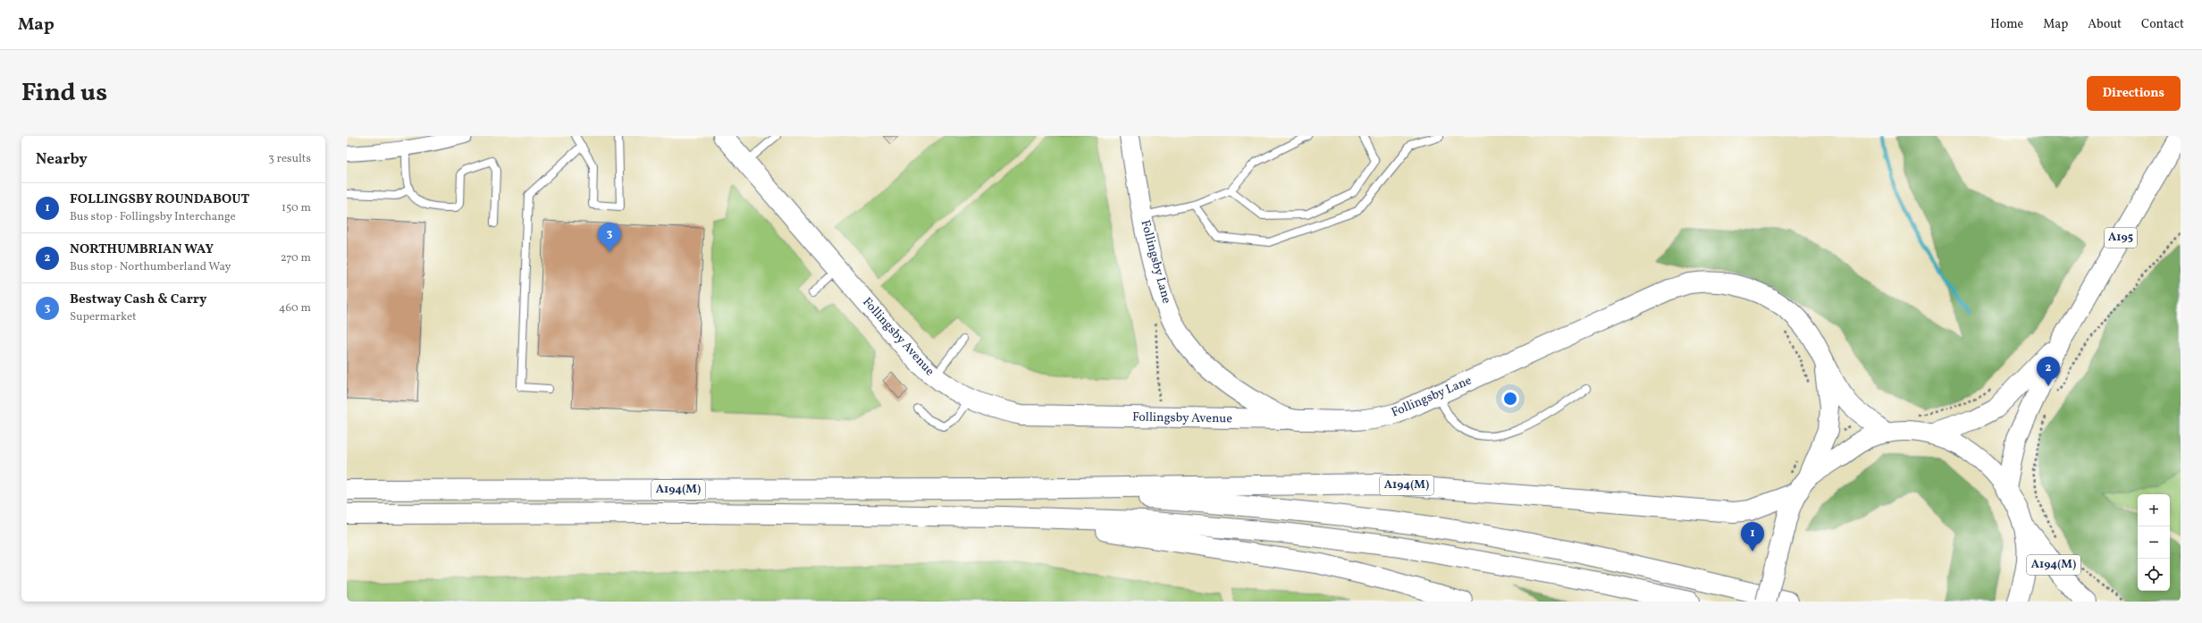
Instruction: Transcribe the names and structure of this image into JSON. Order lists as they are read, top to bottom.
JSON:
{
  "streets": {
    "main road": [
      "A195",
      "Follingsby Lane",
      "Follingsby Avenue",
      "A194(M)"
    ]
  },
  "crossings": [
    ["Follingsby Lane", "Follingsby Avenue"],
    ["Follingsby Lane", "A194(M)"]
  ],
  "page": {
    "header": "Map",
    "nav": [
      "Home",
      "Map",
      "About",
      "Contact"
    ],
    "title": "Find us",
    "buttons": "Directions",
    "heading": ["Nearby", "3 results"],
    "list": [
      {
        "mark": "1",
        "name": "FOLLINGSBY ROUNDABOUT",
        "note": "Bus stop · Follingsby Interchange",
        "value": "150 m"
      },
      {
        "mark": "2",
        "name": "NORTHUMBRIAN WAY",
        "note": "Bus stop · Northumberland Way",
        "value": "270 m"
      },
      {
        "mark": "3",
        "name": "Bestway Cash & Carry",
        "note": "Supermarket",
        "value": "460 m"
      }
    ],
    "pins": ["3", "2", "1"],
    "map_buttons": ["+", "−"]
  }
}
